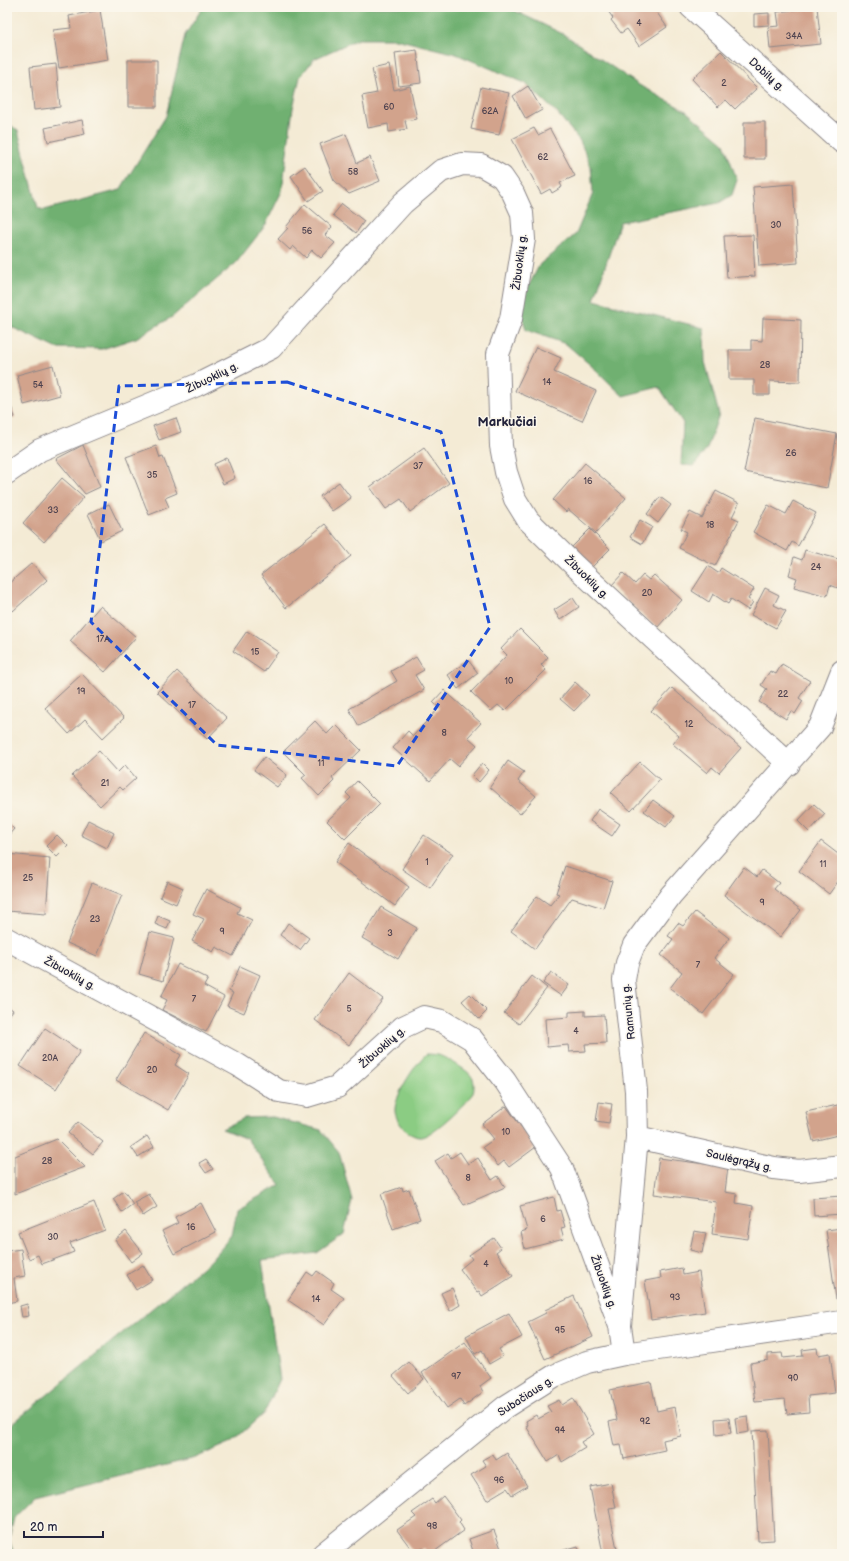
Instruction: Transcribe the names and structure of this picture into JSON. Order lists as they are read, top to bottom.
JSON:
{
  "streets": {
    "street": [
      "Dobilų g.",
      "Žibuoklių g.",
      "Ramunių g.",
      "Saulėgrąžų g.",
      "Subačiaus g."
    ]
  },
  "crossings": [
    ["Žibuoklių g.", "Ramunių g."],
    ["Ramunių g.", "Saulėgrąžų g."],
    ["Ramunių g.", "Subačiaus g."]
  ],
  "districts": ["Markučiai"],
  "house_numbers": [
    "4",
    "34A",
    "2",
    "60",
    "62A",
    "62",
    "58",
    "30",
    "56",
    "28",
    "14",
    "54",
    "26",
    "37",
    "35",
    "16",
    "33",
    "18",
    "24",
    "20",
    "17A",
    "15",
    "10",
    "19",
    "22",
    "17",
    "12",
    "8",
    "11",
    "21",
    "1",
    "11",
    "25",
    "9",
    "23",
    "9",
    "3",
    "7",
    "7",
    "5",
    "4",
    "20A",
    "20",
    "10",
    "28",
    "8",
    "6",
    "16",
    "30",
    "4",
    "93",
    "14",
    "95",
    "97",
    "90",
    "92",
    "94",
    "96",
    "98"
  ],
  "scale_bar": "20 m"
}
